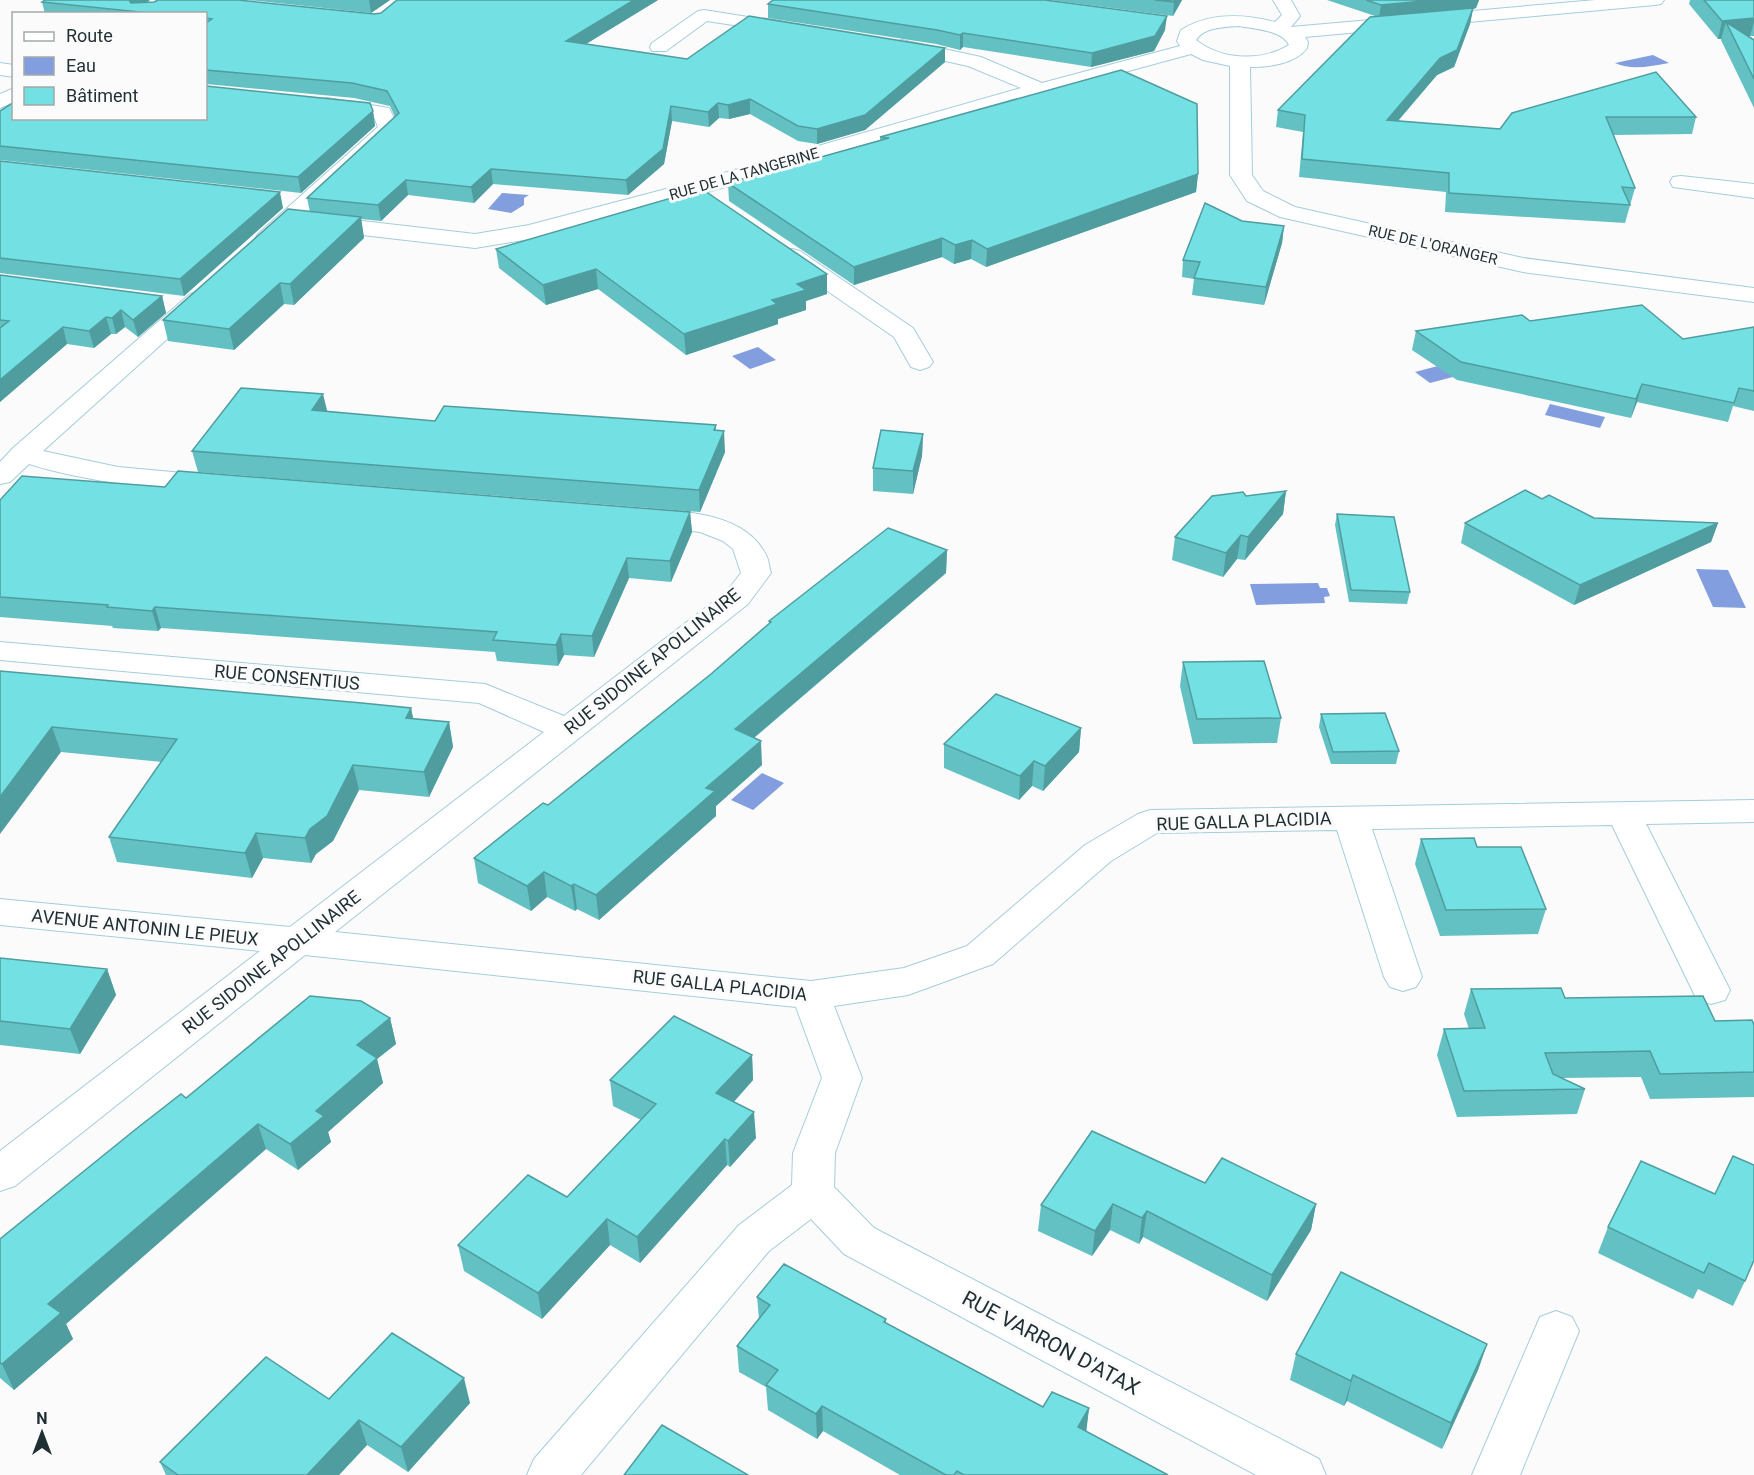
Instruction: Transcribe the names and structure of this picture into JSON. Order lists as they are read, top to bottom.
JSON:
{
  "streets": {
    "street": [
      "RUE DE LA TANGERINE",
      "RUE DE L'ORANGER",
      "RUE SIDOINE APOLLINAIRE",
      "RUE CONSENTIUS",
      "RUE GALLA PLACIDIA",
      "AVENUE ANTONIN LE PIEUX",
      "RUE VARRON D'ATAX"
    ]
  },
  "crossings": [
    ["RUE SIDOINE APOLLINAIRE", "RUE CONSENTIUS"],
    ["RUE SIDOINE APOLLINAIRE", "AVENUE ANTONIN LE PIEUX"],
    ["RUE GALLA PLACIDIA", "AVENUE ANTONIN LE PIEUX"]
  ],
  "legend": ["Route", "Eau", "Bâtiment"],
  "north": "top"
}
